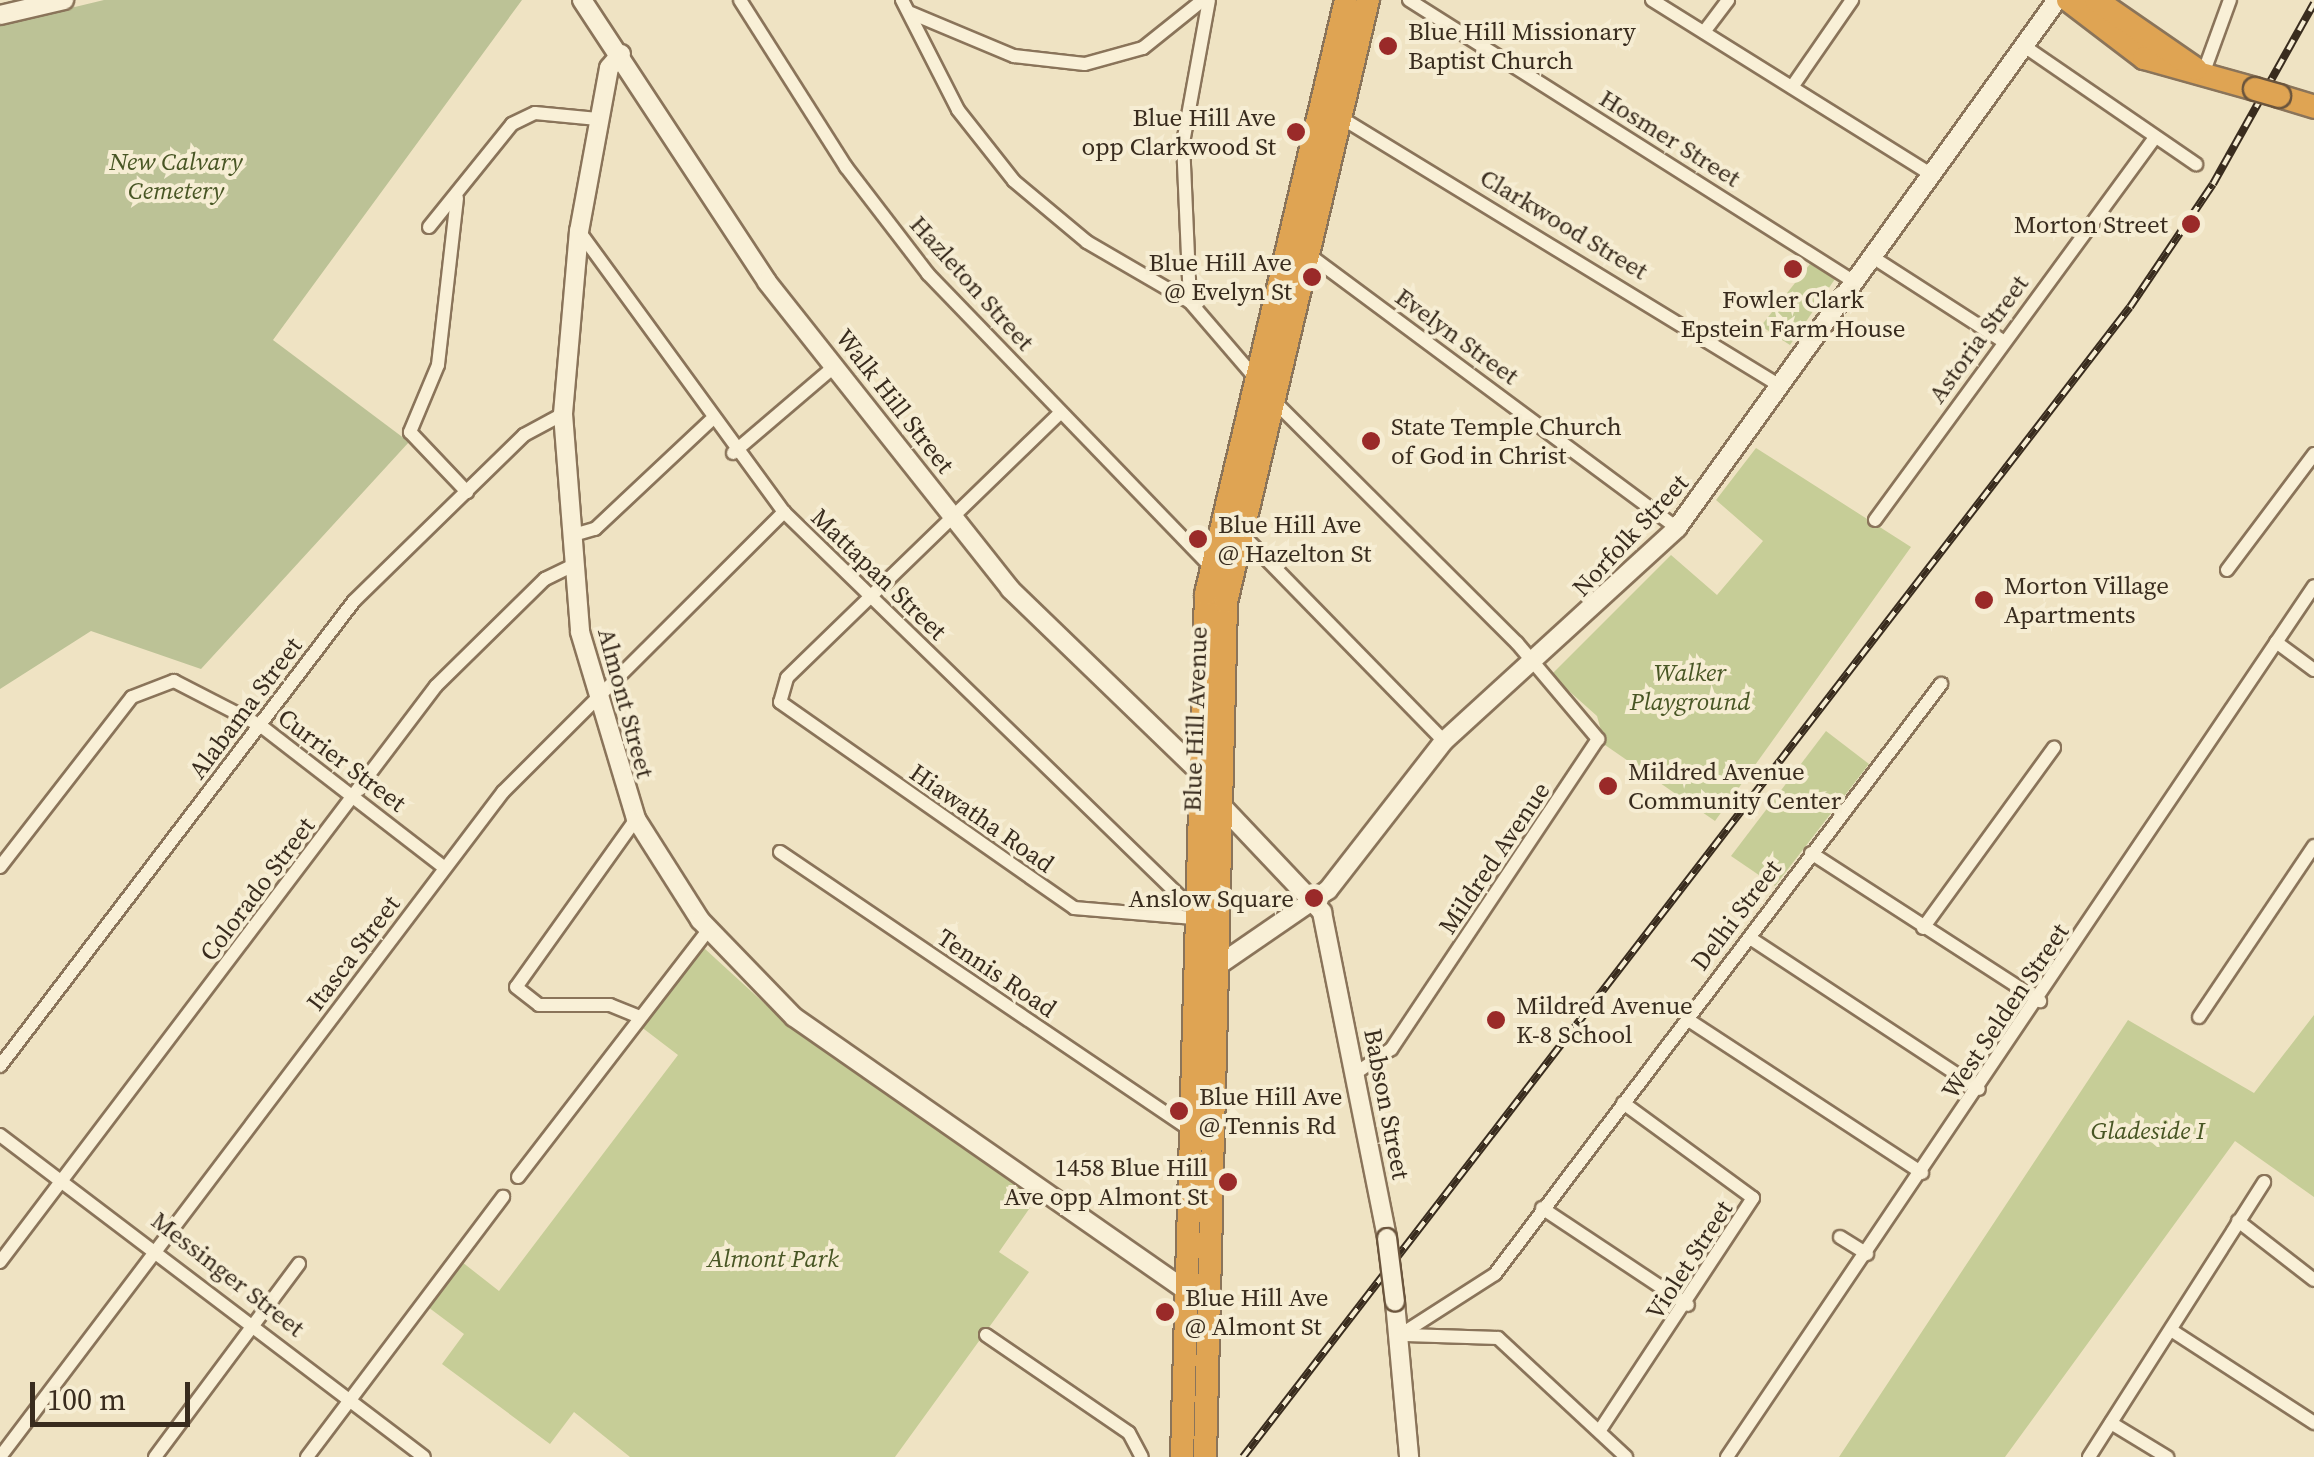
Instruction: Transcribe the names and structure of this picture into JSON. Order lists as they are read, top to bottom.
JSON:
{
  "streets": {
    "highway": ["Blue Hill Avenue"],
    "main road": [
      "Walk Hill Street",
      "Norfolk Street",
      "Almont Street",
      "Babson Street"
    ],
    "street": [
      "Hosmer Street",
      "Clarkwood Street",
      "Hazleton Street",
      "Evelyn Street",
      "Astoria Street",
      "Mattapan Street",
      "Alabama Street",
      "Currier Street",
      "Hiawatha Road",
      "Mildred Avenue",
      "Colorado Street",
      "Delhi Street",
      "Itasca Street",
      "Tennis Road",
      "West Selden Street",
      "Violet Street",
      "Messinger Street"
    ]
  },
  "crossings": [
    ["Hosmer Street", "Norfolk Street"],
    ["Clarkwood Street", "Norfolk Street"],
    ["Clarkwood Street", "Blue Hill Avenue"],
    ["Hazleton Street", "Blue Hill Avenue"],
    ["Evelyn Street", "Norfolk Street"],
    ["Evelyn Street", "Blue Hill Avenue"],
    ["Walk Hill Street", "Almont Street"],
    ["Walk Hill Street", "Blue Hill Avenue"],
    ["Norfolk Street", "Blue Hill Avenue"],
    ["Norfolk Street", "Mildred Avenue"],
    ["Norfolk Street", "Babson Street"],
    ["Mattapan Street", "Almont Street"],
    ["Mattapan Street", "Blue Hill Avenue"],
    ["Mattapan Street", "Hiawatha Road"],
    ["Mattapan Street", "Itasca Street"],
    ["Almont Street", "Alabama Street"],
    ["Almont Street", "Blue Hill Avenue"],
    ["Almont Street", "Colorado Street"],
    ["Almont Street", "Itasca Street"],
    ["Alabama Street", "Currier Street"],
    ["Blue Hill Avenue", "Hiawatha Road"],
    ["Blue Hill Avenue", "Tennis Road"],
    ["Currier Street", "Colorado Street"],
    ["Currier Street", "Itasca Street"],
    ["Mildred Avenue", "Babson Street"],
    ["Colorado Street", "Messinger Street"],
    ["Delhi Street", "Babson Street"],
    ["Delhi Street", "Violet Street"],
    ["Itasca Street", "Messinger Street"]
  ],
  "parks": [
    "New Calvary Cemetery",
    "Walker Playground",
    "Gladeside I",
    "Almont Park"
  ],
  "places": [
    "Blue Hill Missionary Baptist Church",
    "Blue Hill Ave opp Clarkwood St",
    "Morton Street",
    "Fowler Clark Epstein Farm House",
    "Blue Hill Ave @ Evelyn St",
    "State Temple Church of God in Christ",
    "Blue Hill Ave @ Hazelton St",
    "Morton Village Apartments",
    "Mildred Avenue Community Center",
    "Anslow Square",
    "Mildred Avenue K-8 School",
    "Blue Hill Ave @ Tennis Rd",
    "1458 Blue Hill Ave opp Almont St",
    "Blue Hill Ave @ Almont St"
  ],
  "scale_bar": "100 m"
}
